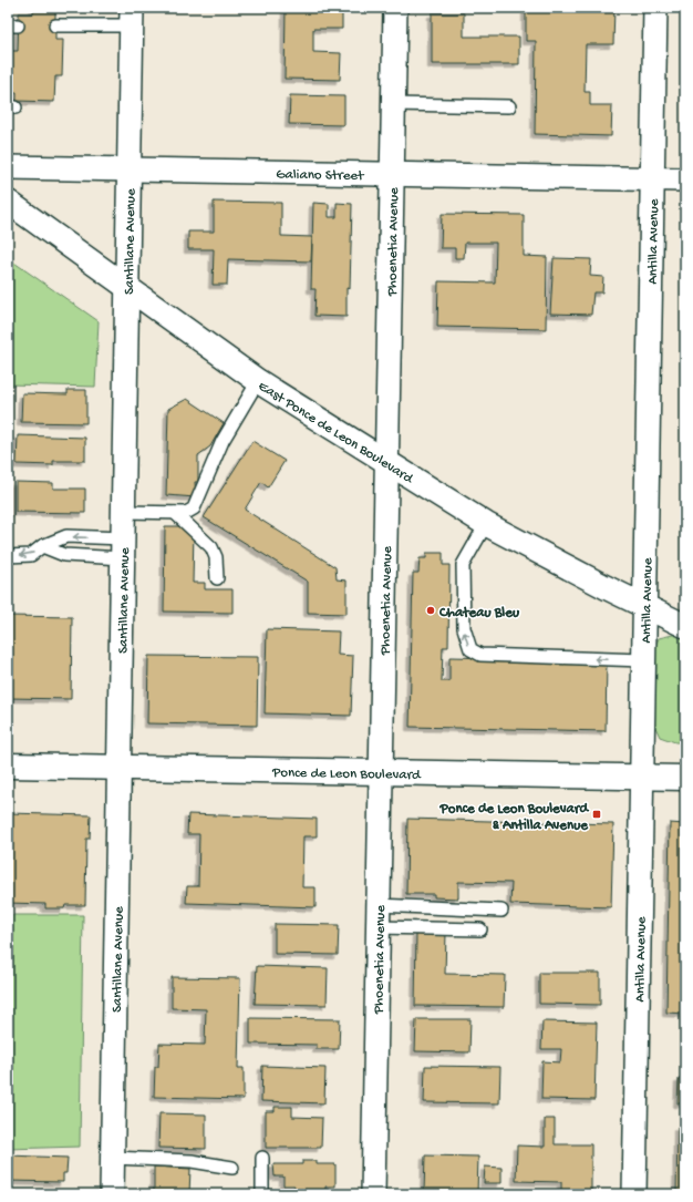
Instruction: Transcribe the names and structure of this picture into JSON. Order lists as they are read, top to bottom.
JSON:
{
  "streets": {
    "street": [
      "Galiano Street",
      "Santillane Avenue",
      "Phoenetia Avenue",
      "Antilla Avenue",
      "East Ponce de Leon Boulevard",
      "Ponce de Leon Boulevard"
    ]
  },
  "crossings": [
    ["Galiano Street", "Santillane Avenue"],
    ["Galiano Street", "Phoenetia Avenue"],
    ["Galiano Street", "Antilla Avenue"],
    ["Santillane Avenue", "East Ponce de Leon Boulevard"],
    ["Santillane Avenue", "Ponce de Leon Boulevard"],
    ["Phoenetia Avenue", "East Ponce de Leon Boulevard"],
    ["Phoenetia Avenue", "Ponce de Leon Boulevard"],
    ["Antilla Avenue", "East Ponce de Leon Boulevard"],
    ["Antilla Avenue", "Ponce de Leon Boulevard"]
  ],
  "places": {
    "other": ["Chateau Bleu"],
    "transit": ["Ponce de Leon Boulevard & Antilla Avenue"]
  }
}
